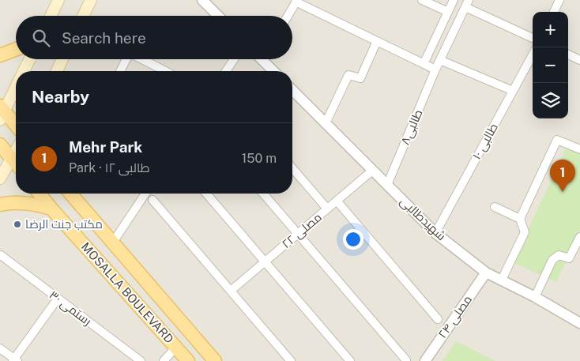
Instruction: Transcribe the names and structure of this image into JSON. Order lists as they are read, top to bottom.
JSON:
{
  "streets": {
    "main road": ["MOSALLA BOULEVARD"],
    "street": [
      "طالبی۸",
      "طالبی ۱۰",
      "شهیدطالبی",
      "مصلی ۲۲",
      "رستمی ۳۰",
      "مصلی ۲۴"
    ]
  },
  "crossings": [
    ["طالبی۸", "شهیدطالبی"],
    ["طالبی ۱۰", "شهیدطالبی"],
    ["شهیدطالبی", "مصلی ۲۲"],
    ["شهیدطالبی", "مصلی ۲۴"]
  ],
  "places": ["مكتب جنت الرضا"],
  "page": {
    "map_buttons": ["+", "−"],
    "search": "Search here",
    "heading": "Nearby",
    "list": [
      {
        "mark": "1",
        "name": "Mehr Park",
        "note": "Park · طالبی ۱۲",
        "value": "150 m"
      }
    ],
    "pins": "1"
  }
}
